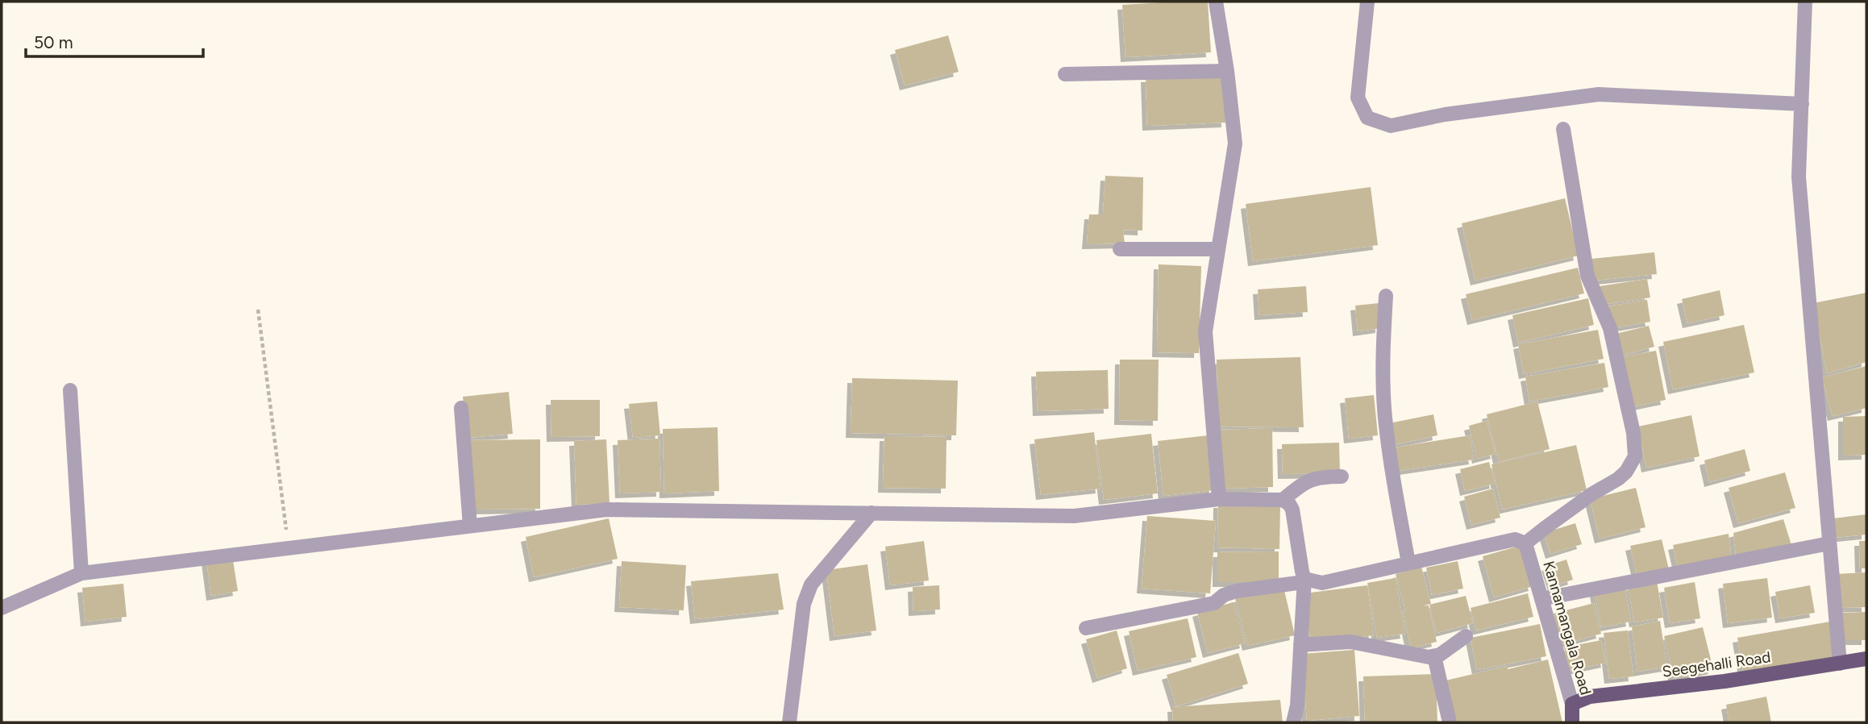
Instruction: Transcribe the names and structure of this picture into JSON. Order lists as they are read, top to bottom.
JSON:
{
  "streets": {
    "main road": ["Kannamangala Road", "Seegehalli Road"]
  },
  "crossings": [
    ["Kannamangala Road", "Seegehalli Road"]
  ],
  "scale_bar": "50 m"
}
